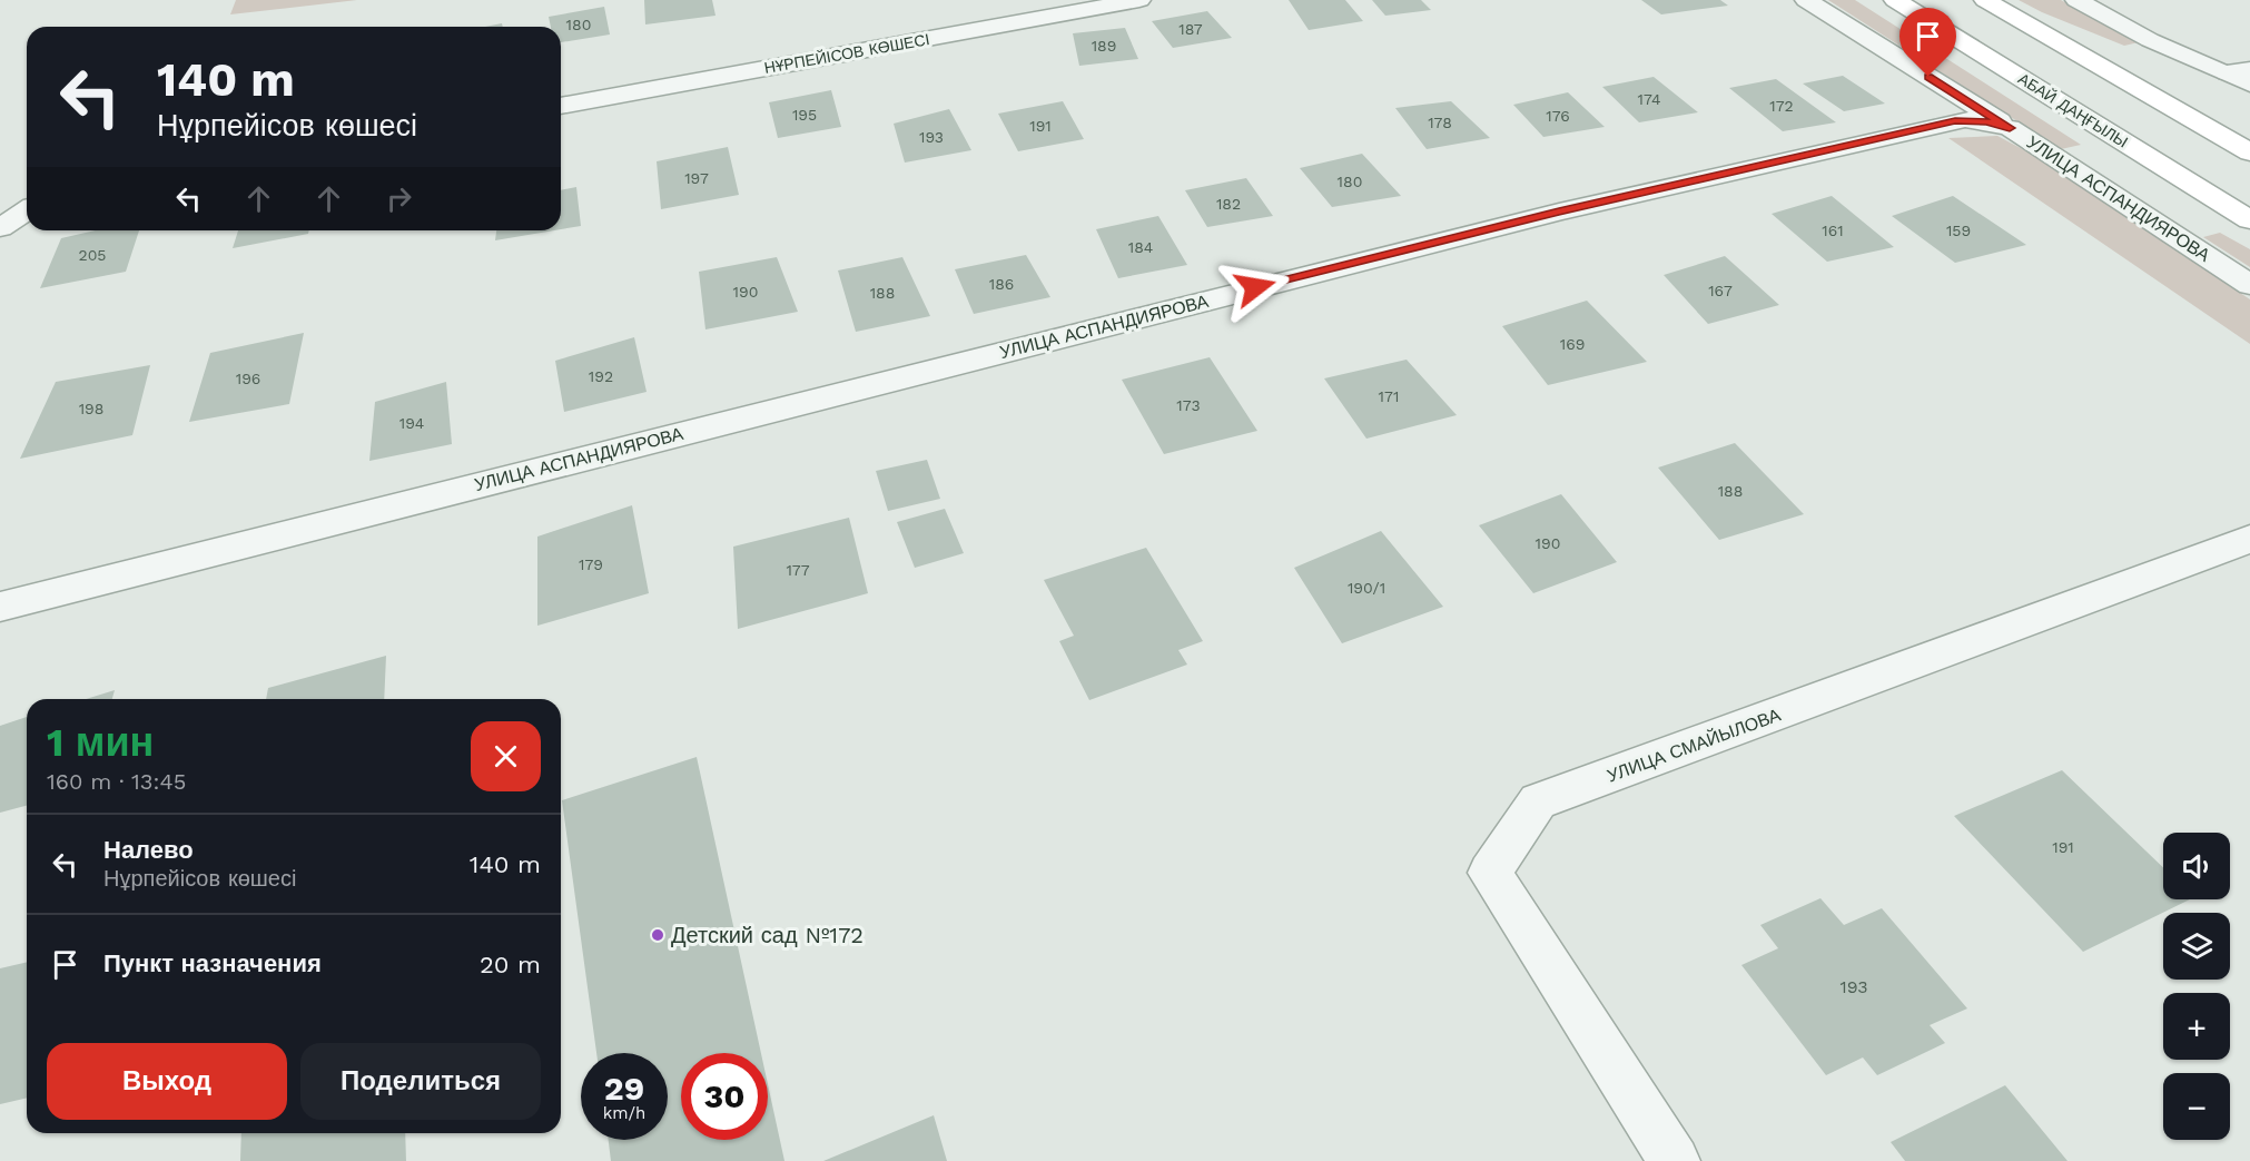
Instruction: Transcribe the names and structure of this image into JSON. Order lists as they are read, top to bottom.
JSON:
{
  "streets": {
    "main road": ["АБАЙ ДАҢҒЫЛЫ"],
    "street": ["НҰРПЕЙІСОВ КӨШЕСІ", "УЛИЦА АСПАНДИЯРОВА", "УЛИЦА СМАЙЫЛОВА"]
  },
  "places": ["Детский сад №172"],
  "house_numbers": [
    "180",
    "187",
    "189",
    "174",
    "172",
    "195",
    "176",
    "178",
    "191",
    "193",
    "197",
    "180",
    "182",
    "161",
    "159",
    "184",
    "205",
    "186",
    "167",
    "190",
    "188",
    "169",
    "192",
    "196",
    "171",
    "173",
    "198",
    "194",
    "188",
    "190",
    "179",
    "177",
    "190/1",
    "191",
    "193"
  ],
  "page": {
    "turn": ["140 m", "Нұрпейісов көшесі"],
    "heading": ["1 мин", "160 m · 13:45"],
    "list": [
      {
        "name": "Налево",
        "note": "Нұрпейісов көшесі",
        "value": "140 m"
      },
      {
        "name": "Пункт назначения",
        "value": "20 m"
      }
    ],
    "map_buttons": ["+", "−"],
    "buttons": ["Выход", "Поделиться"],
    "speed": "29 km/h",
    "limit": "30"
  }
}
